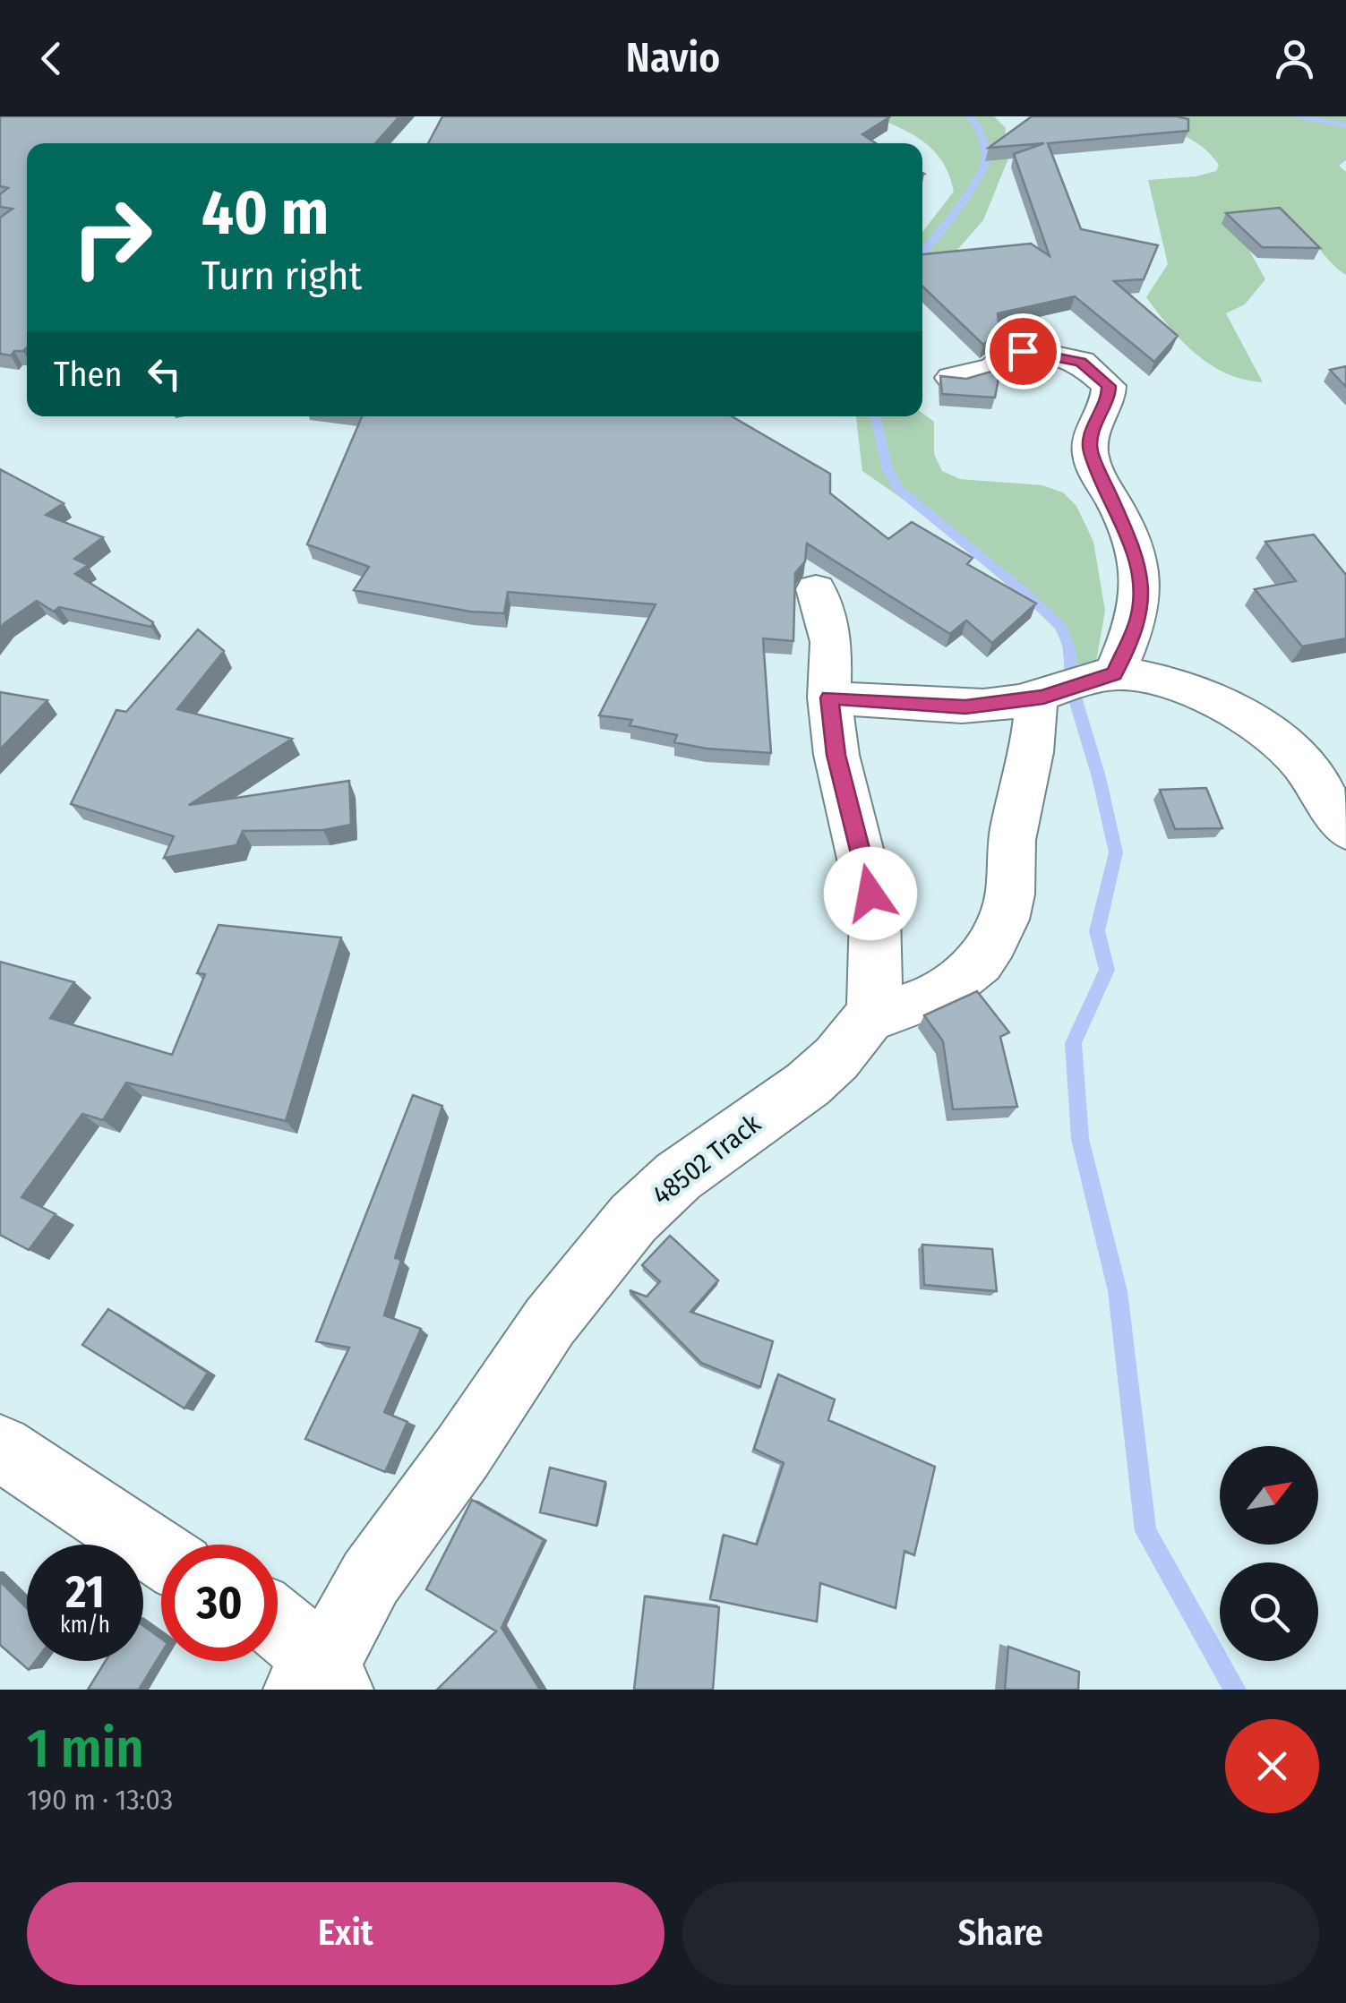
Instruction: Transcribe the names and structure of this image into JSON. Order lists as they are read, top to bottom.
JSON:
{
  "streets": {
    "street": ["48502 Track"]
  },
  "north": "top right",
  "page": {
    "header": "Navio",
    "turn": ["40 m", "Turn right"],
    "then": "Then",
    "speed": "21 km/h",
    "limit": "30",
    "heading": ["1 min", "190 m · 13:03"],
    "buttons": ["Exit", "Share"]
  }
}
